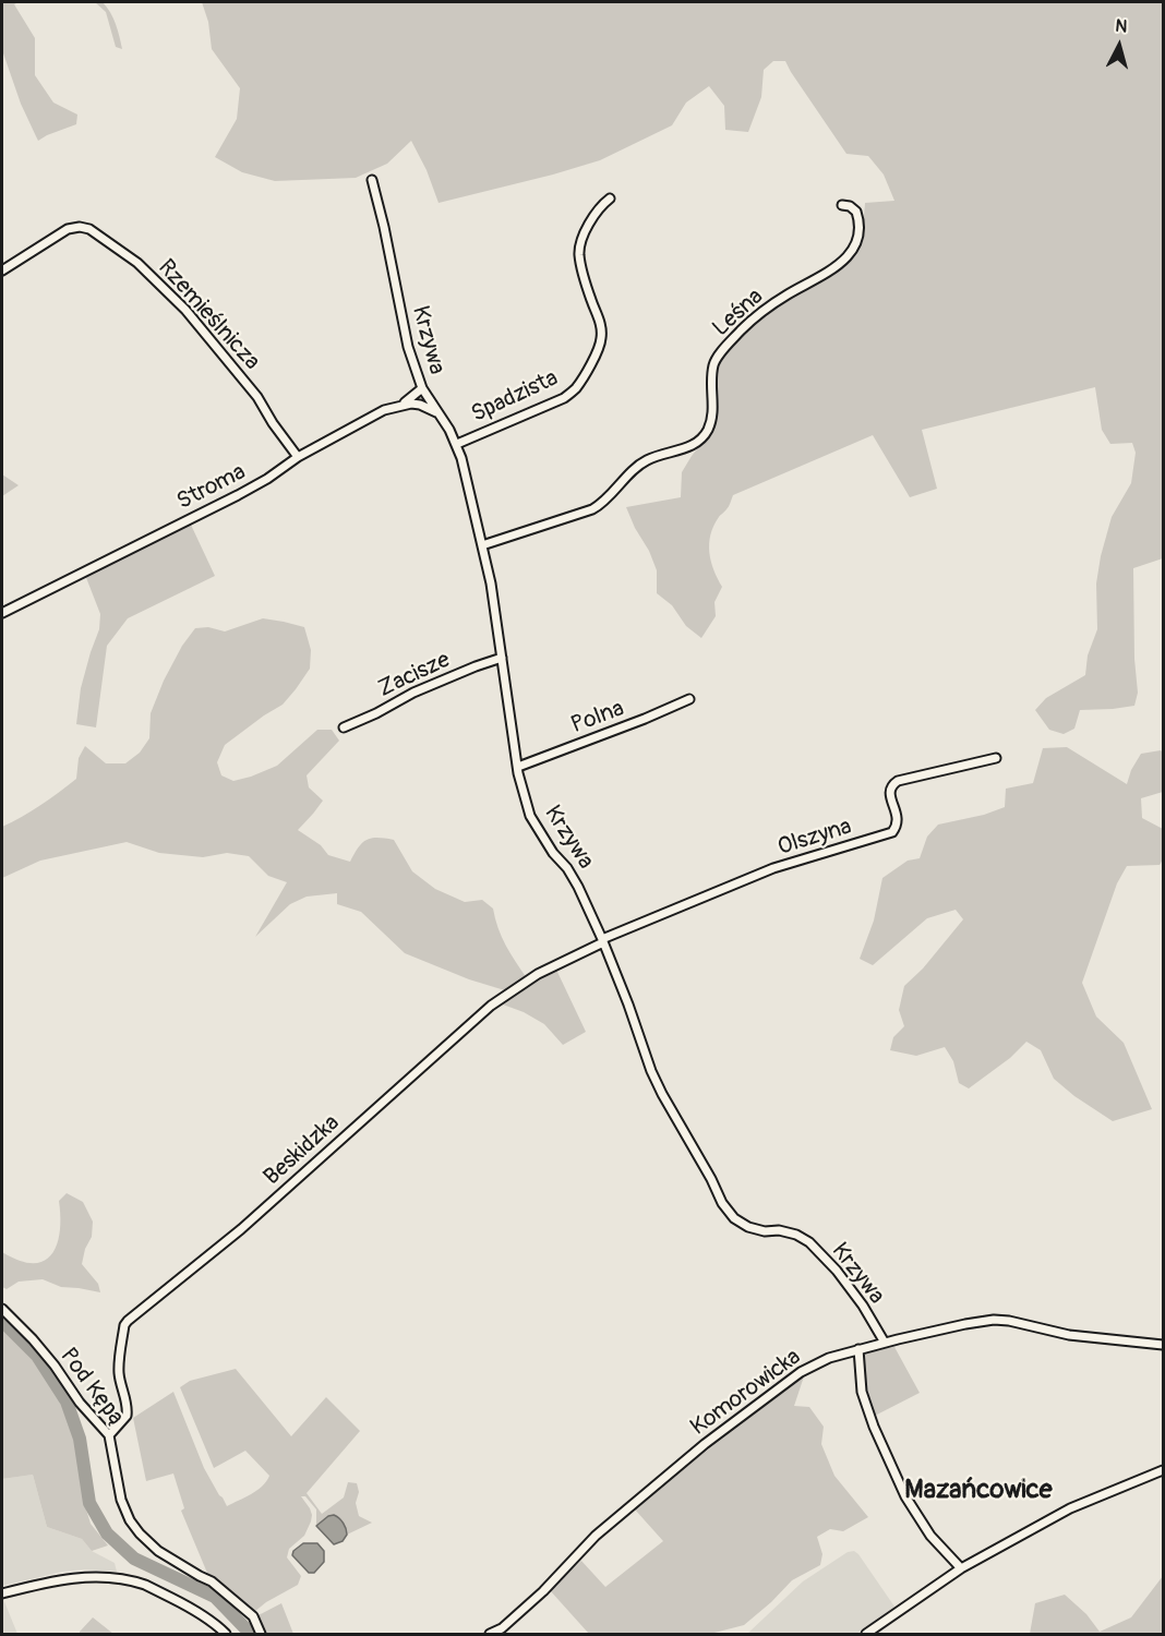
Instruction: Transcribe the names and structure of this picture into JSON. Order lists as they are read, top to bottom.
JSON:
{
  "streets": {
    "street": [
      "Leśna",
      "Rzemieślnicza",
      "Krzywa",
      "Spadzista",
      "Stroma",
      "Zacisze",
      "Polna",
      "Olszyna",
      "Beskidzka",
      "Pod Kępą",
      "Komorowicka"
    ]
  },
  "crossings": [
    ["Leśna", "Krzywa"],
    ["Rzemieślnicza", "Stroma"],
    ["Krzywa", "Spadzista"],
    ["Krzywa", "Zacisze"],
    ["Krzywa", "Polna"],
    ["Krzywa", "Olszyna"],
    ["Krzywa", "Beskidzka"],
    ["Krzywa", "Komorowicka"],
    ["Olszyna", "Beskidzka"],
    ["Beskidzka", "Pod Kępą"]
  ],
  "districts": ["Mazańcowice"],
  "north": "top"
}
